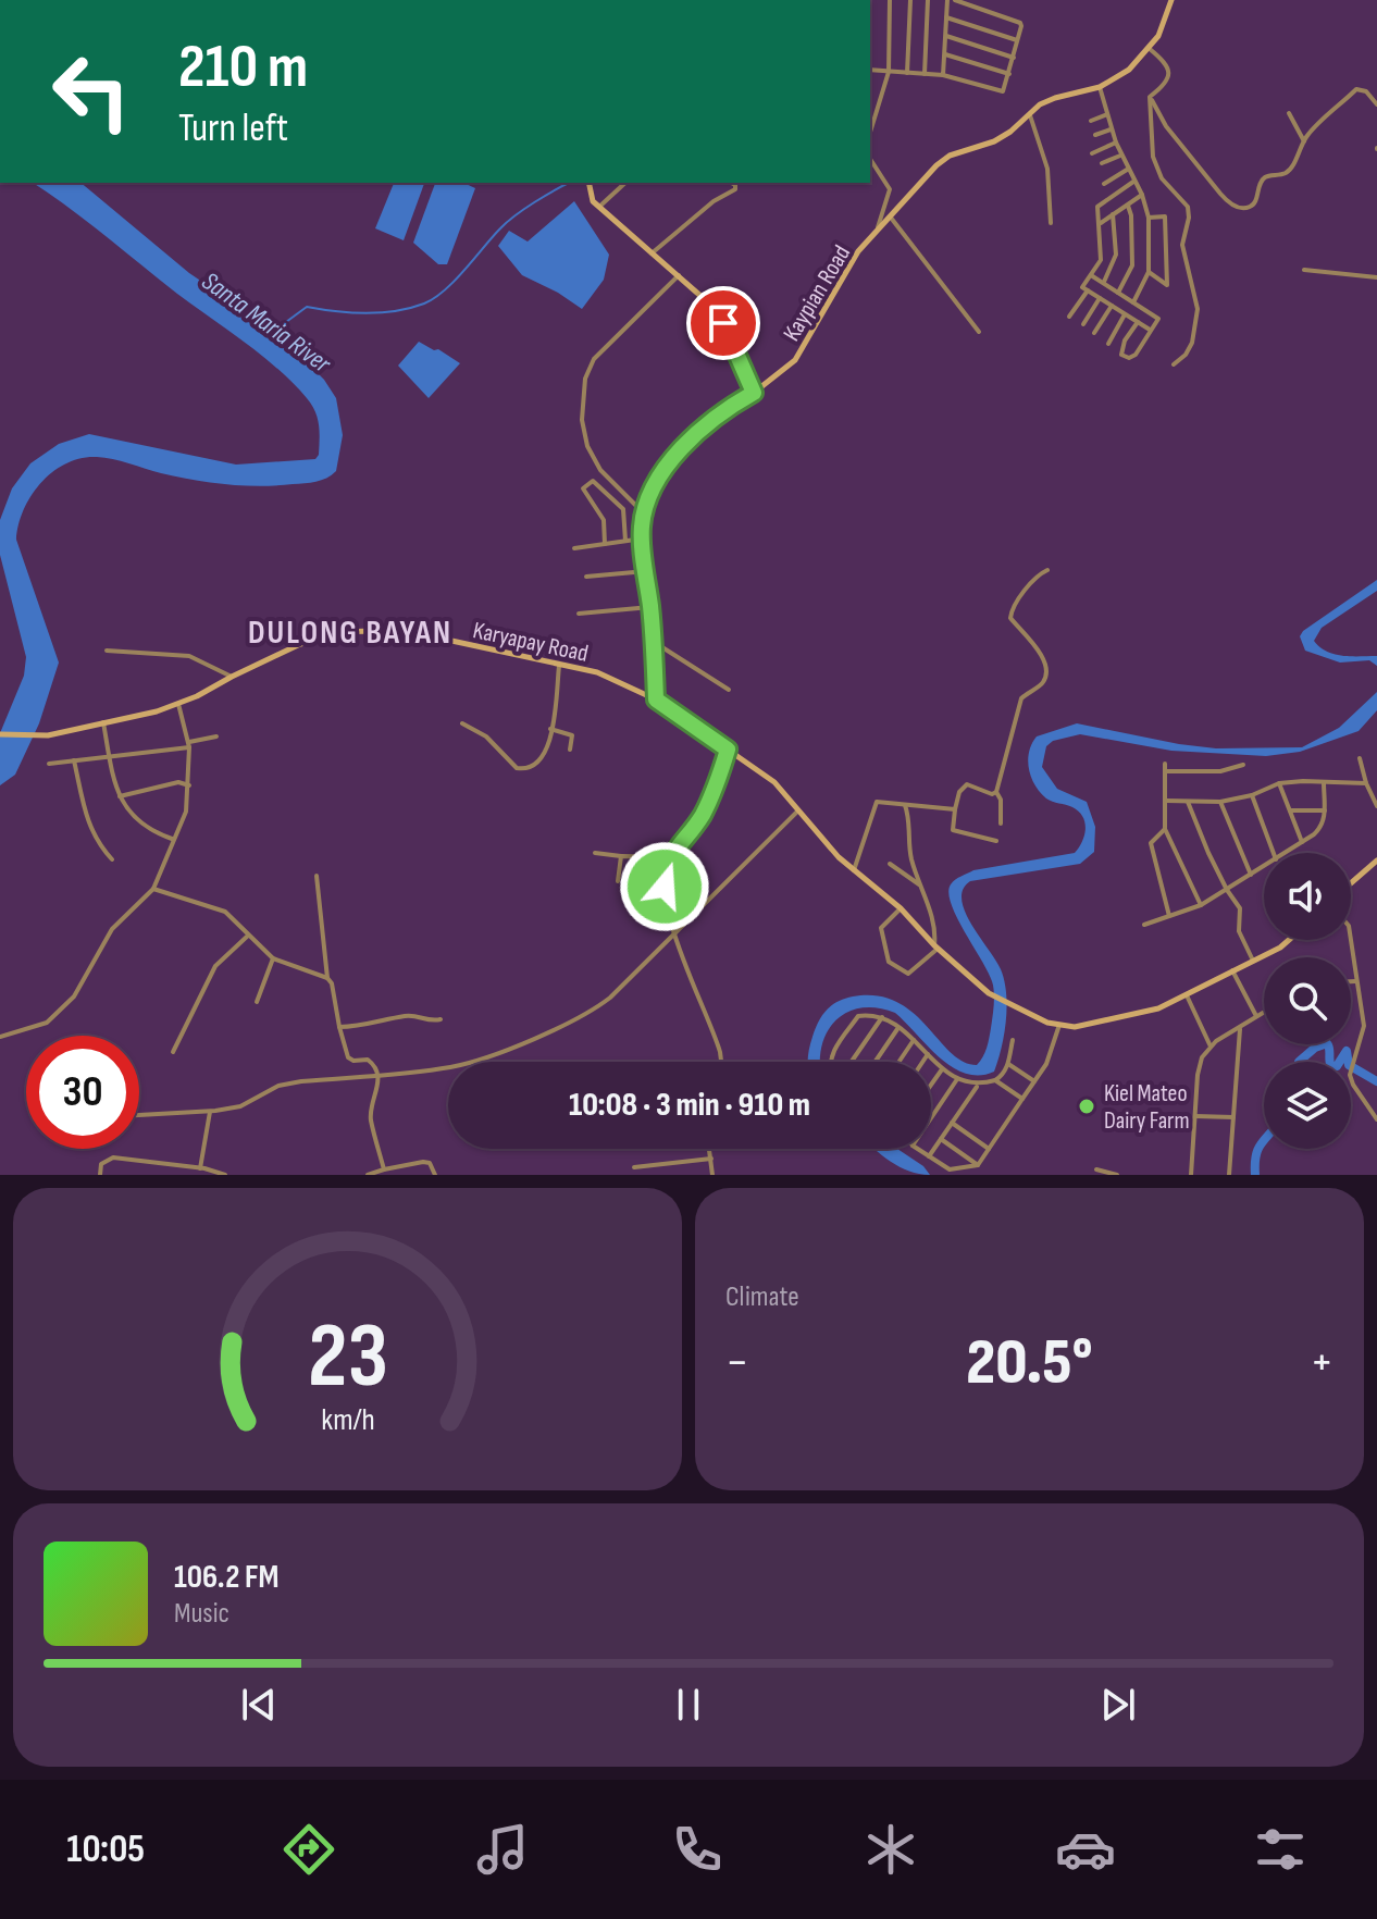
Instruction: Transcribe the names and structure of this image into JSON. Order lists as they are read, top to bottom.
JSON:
{
  "streets": {
    "main road": ["Kaypian Road", "Karyapay Road"]
  },
  "crossings": [
    ["Kaypian Road", "Karyapay Road"]
  ],
  "districts": ["DULONG BAYAN"],
  "water": ["Santa Maria River"],
  "places": ["Kiel Mateo Dairy Farm"],
  "page": {
    "turn": ["210 m", "Turn left"],
    "limit": "30",
    "trip": "10:08 · 3 min · 910 m",
    "tile": "Climate",
    "heat": ["−", "20.5°", "+"],
    "song": ["106.2 FM", "Music"],
    "tabs": "10:05",
    "gauge": ["23", "km/h"]
  }
}
